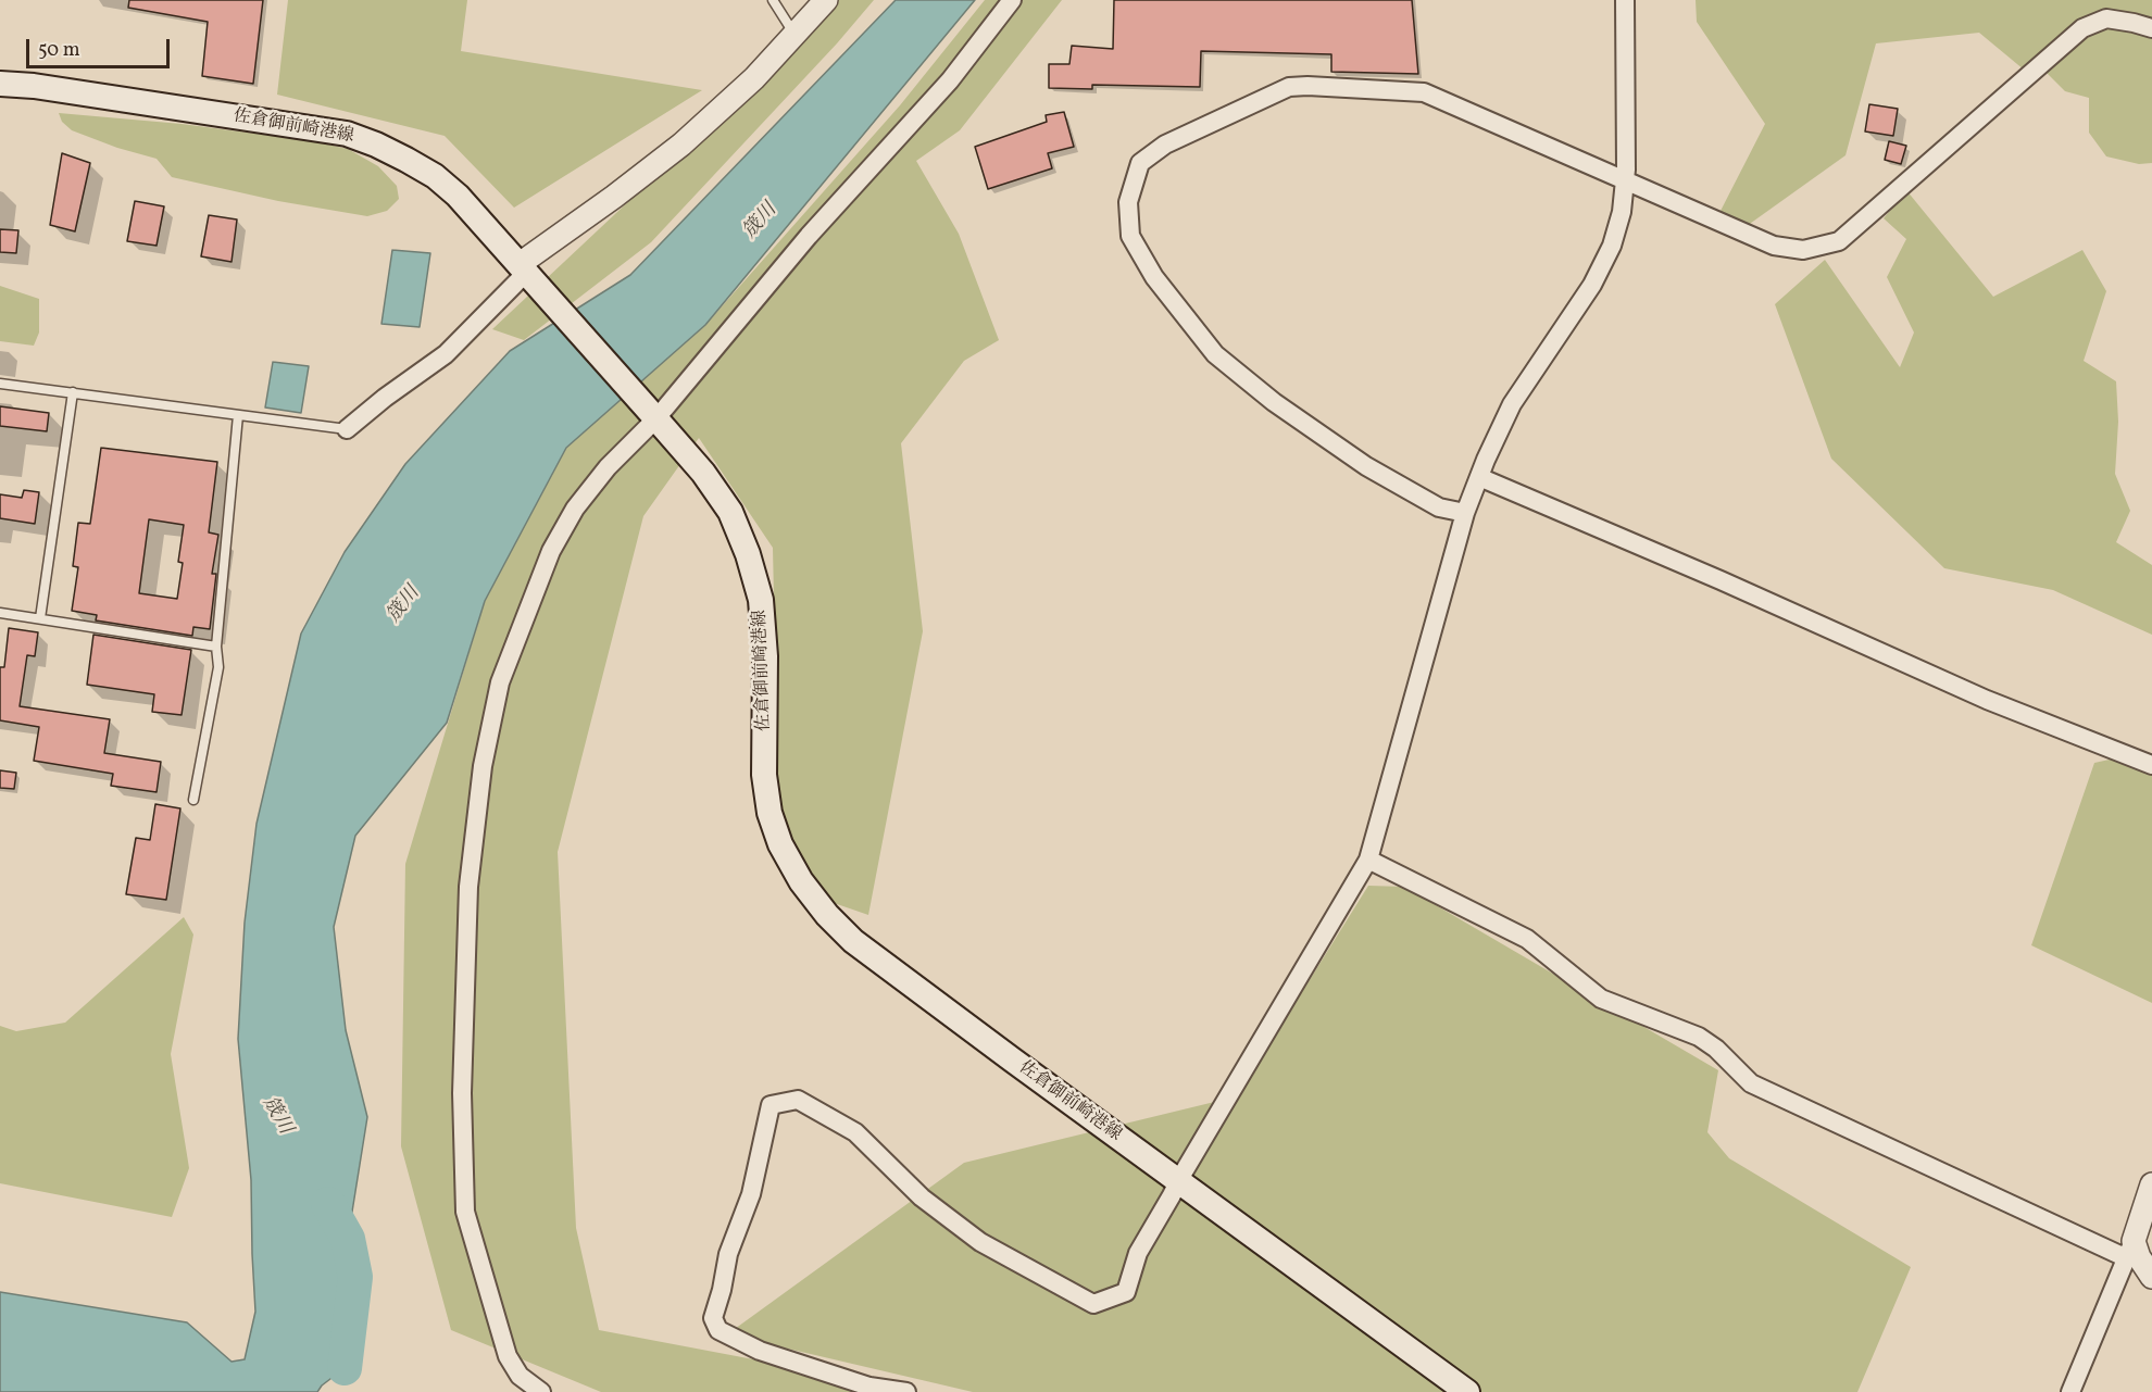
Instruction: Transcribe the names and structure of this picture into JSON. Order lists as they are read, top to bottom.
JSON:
{
  "streets": {
    "main road": ["佐倉御前崎港線"]
  },
  "water": ["筬川"],
  "scale_bar": "50 m"
}
